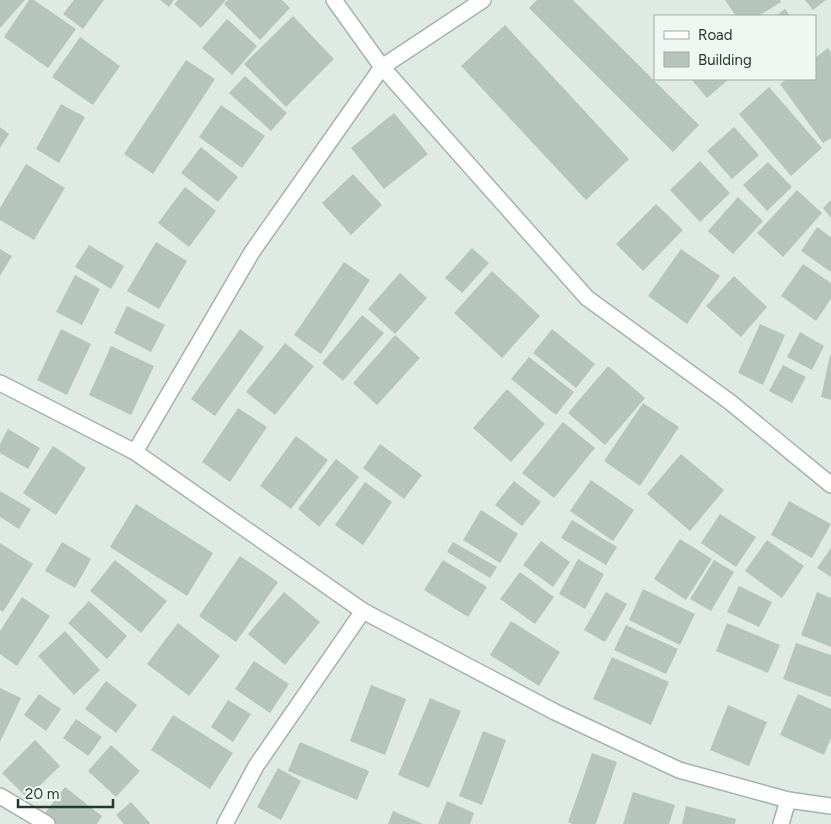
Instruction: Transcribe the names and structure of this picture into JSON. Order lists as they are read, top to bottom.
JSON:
{
  "legend": ["Road", "Building"],
  "scale_bar": "20 m"
}
